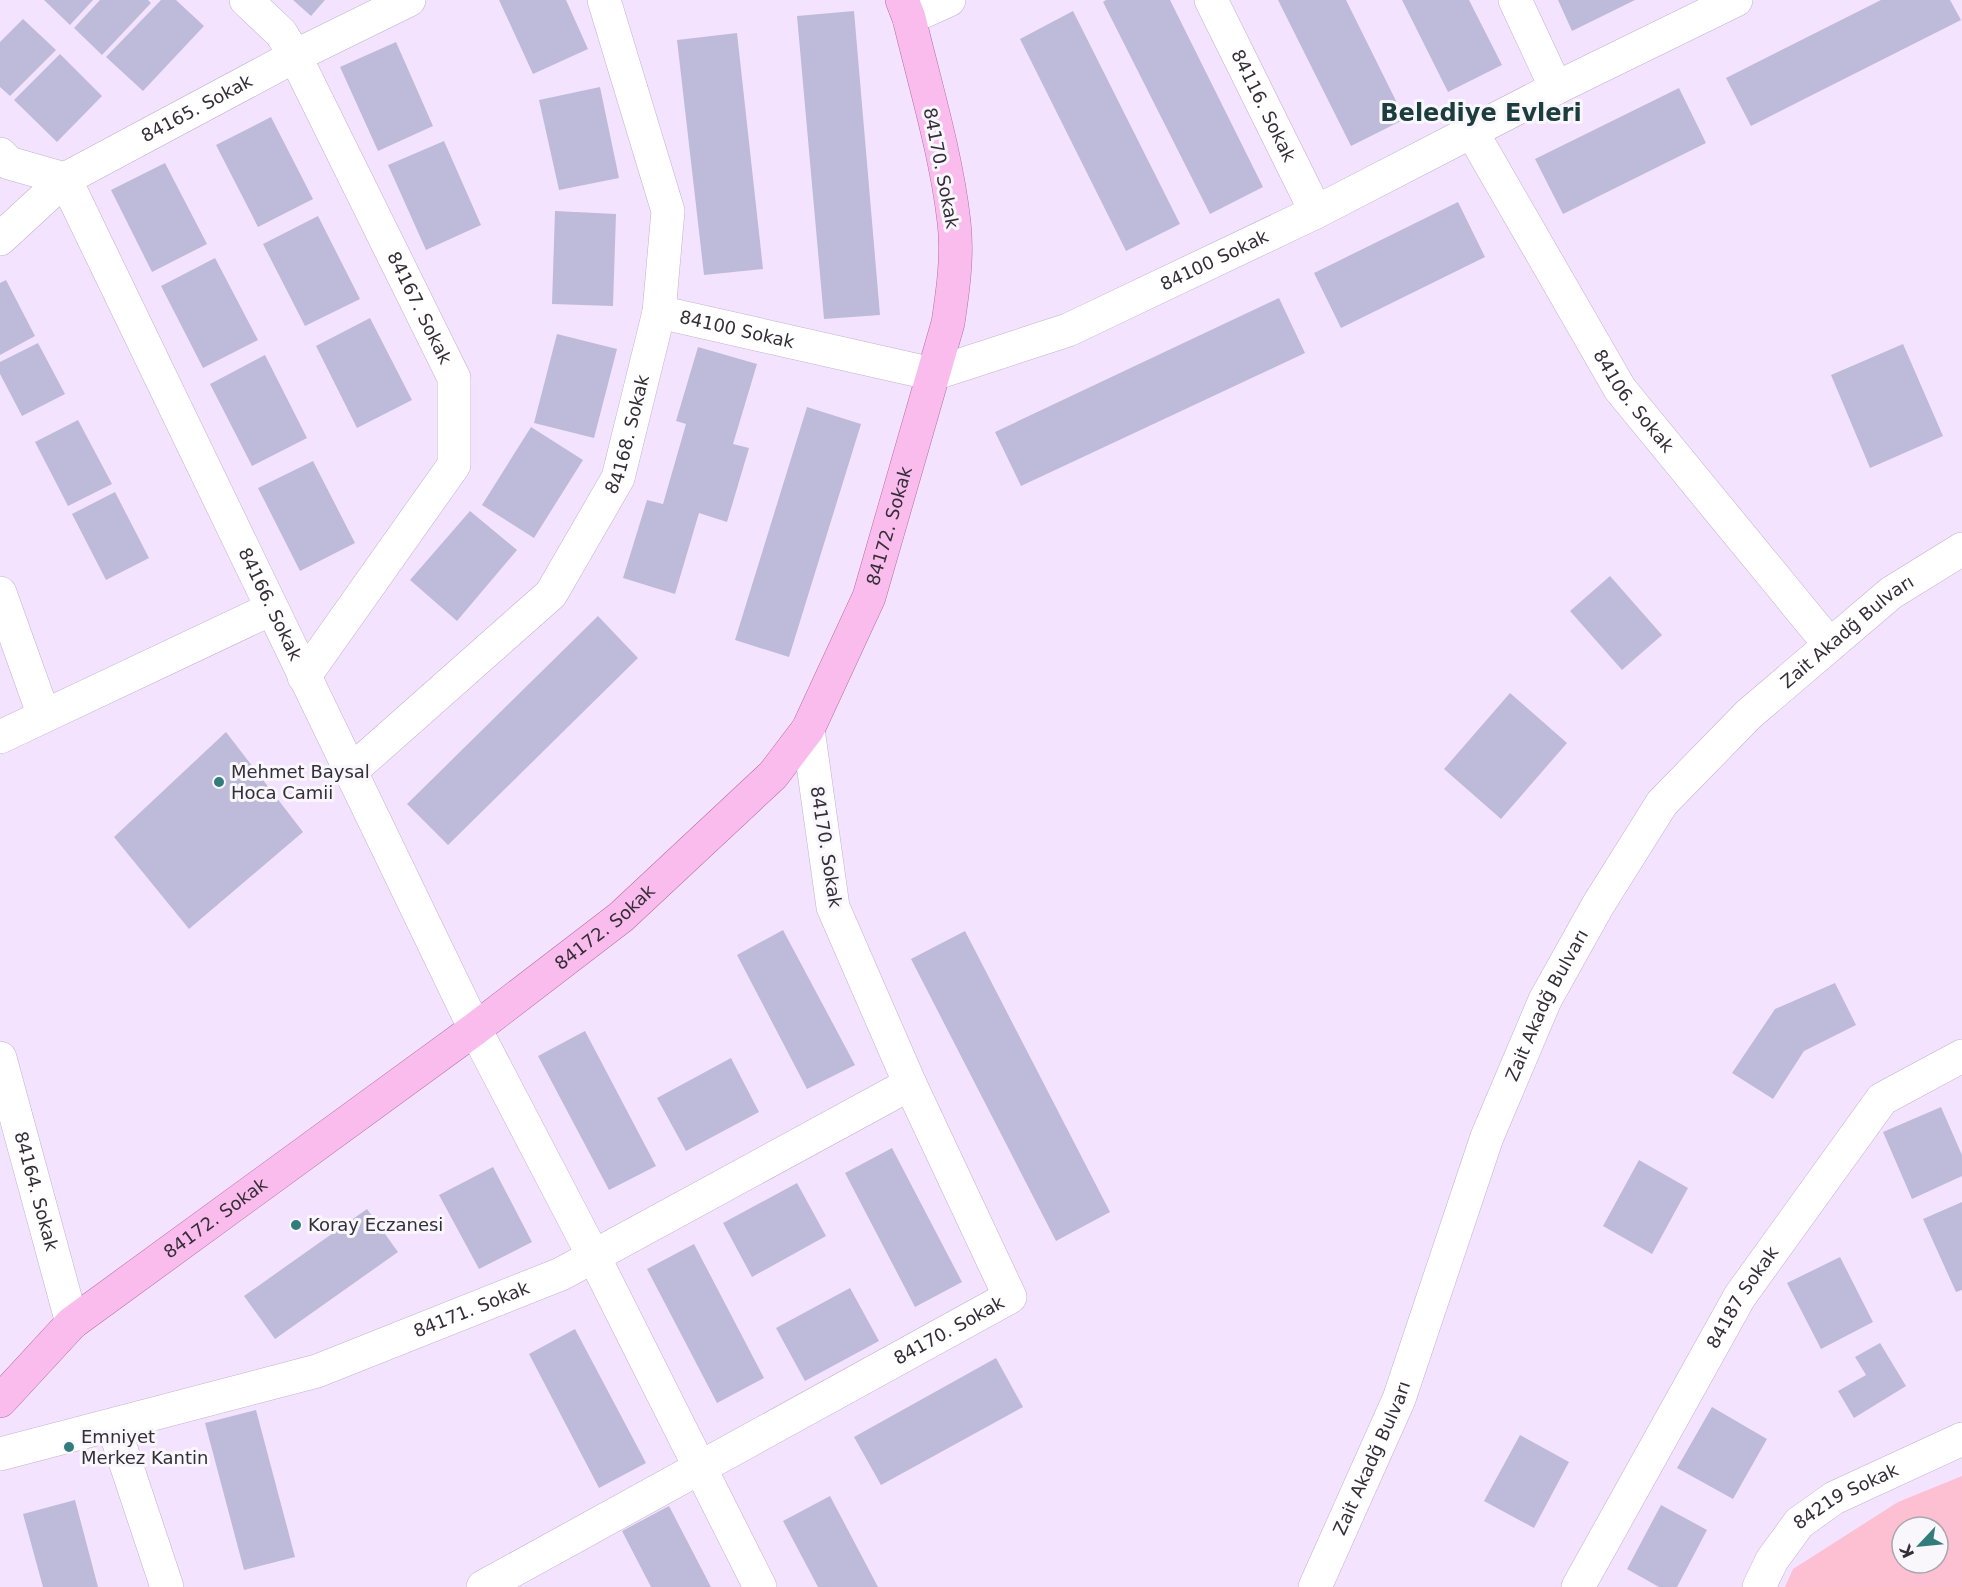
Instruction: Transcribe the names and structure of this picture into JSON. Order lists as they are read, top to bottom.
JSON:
{
  "streets": {
    "main road": ["84170. Sokak", "84172. Sokak"],
    "street": [
      "84116. Sokak",
      "84165. Sokak",
      "84100 Sokak",
      "84167. Sokak",
      "84106. Sokak",
      "84168. Sokak",
      "84166. Sokak",
      "Zait Akadğ Bulvarı",
      "84164. Sokak",
      "84187 Sokak",
      "84171. Sokak",
      "84219 Sokak"
    ]
  },
  "crossings": [
    ["84116. Sokak", "84100 Sokak"],
    ["84165. Sokak", "84167. Sokak"],
    ["84165. Sokak", "84166. Sokak"],
    ["84170. Sokak", "84100 Sokak"],
    ["84170. Sokak", "84172. Sokak"],
    ["84170. Sokak", "84166. Sokak"],
    ["84170. Sokak", "84171. Sokak"],
    ["84100 Sokak", "84106. Sokak"],
    ["84100 Sokak", "84168. Sokak"],
    ["84100 Sokak", "84172. Sokak"],
    ["84167. Sokak", "84166. Sokak"],
    ["84106. Sokak", "Zait Akadğ Bulvarı"],
    ["84168. Sokak", "84166. Sokak"],
    ["84172. Sokak", "84166. Sokak"],
    ["84172. Sokak", "84164. Sokak"],
    ["84166. Sokak", "84171. Sokak"]
  ],
  "districts": ["Belediye Evleri"],
  "places": ["Mehmet Baysal Hoca Camii", "Koray Eczanesi", "Emniyet Merkez Kantin"],
  "north": "bottom left"
}
